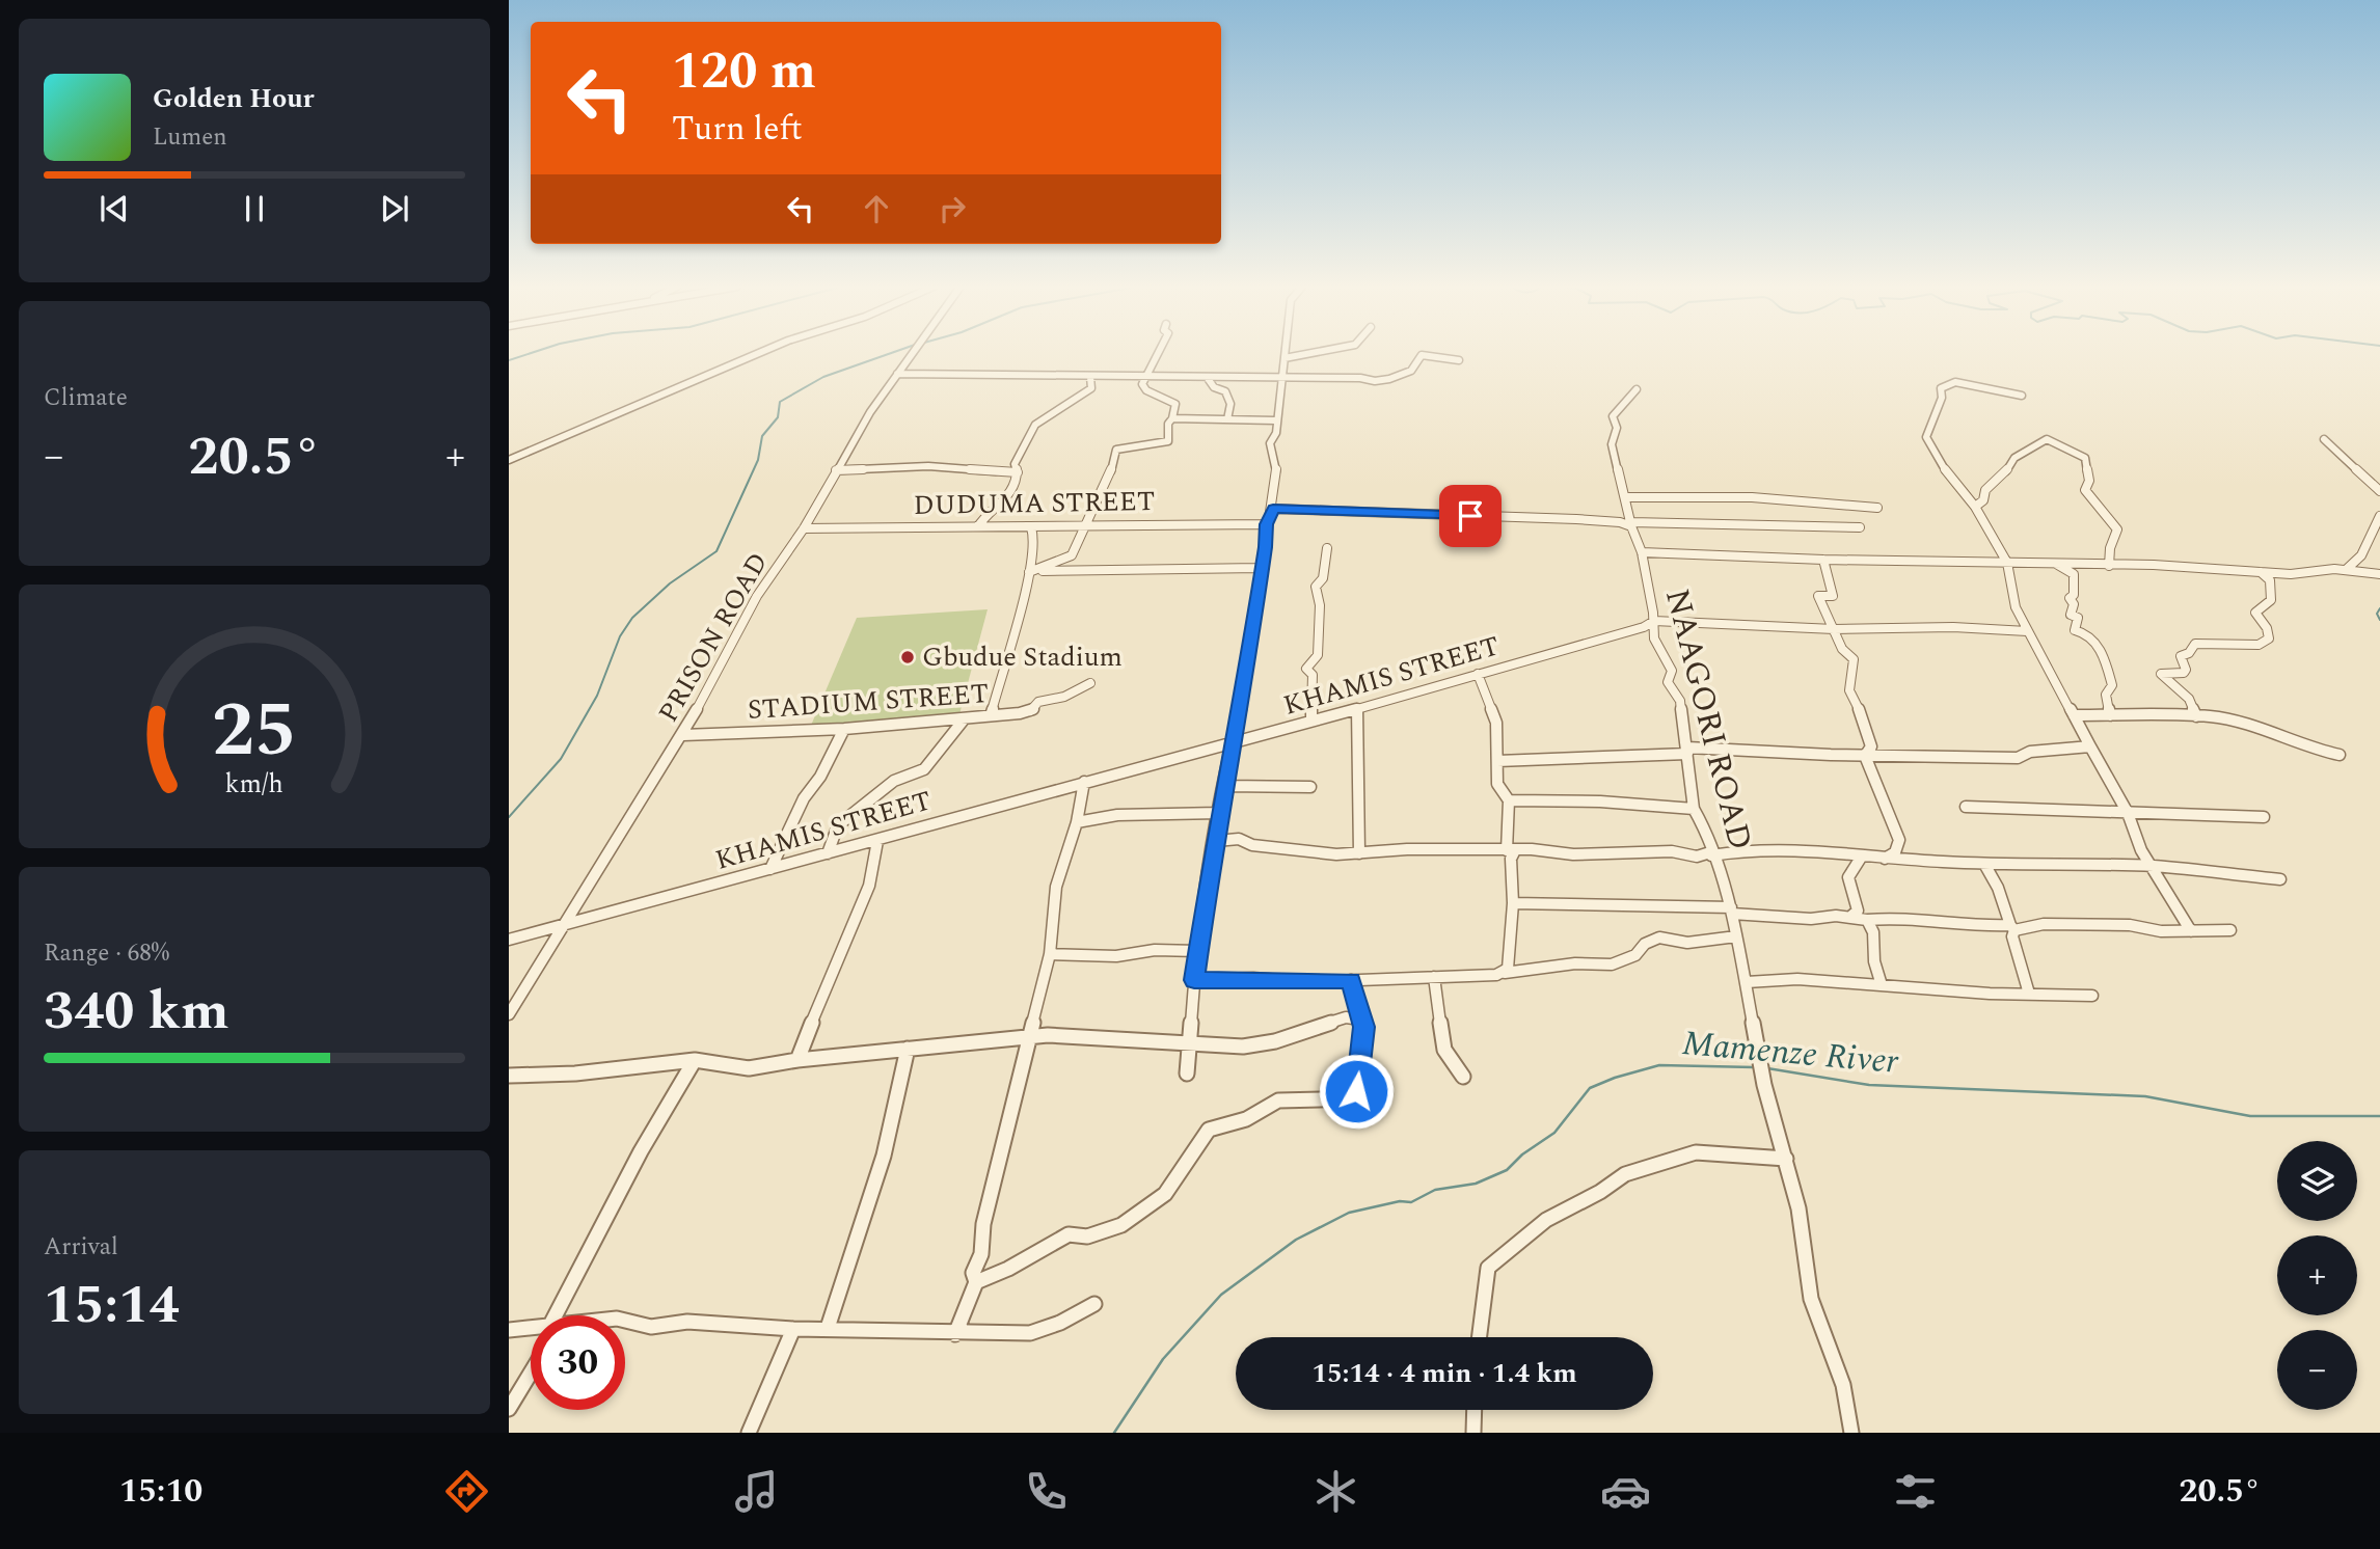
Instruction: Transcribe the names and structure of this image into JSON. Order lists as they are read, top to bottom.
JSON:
{
  "streets": {
    "street": [
      "DUDUMA STREET",
      "PRISON ROAD",
      "KHAMIS STREET",
      "STADIUM STREET",
      "NAAGORI ROAD"
    ]
  },
  "crossings": [
    ["DUDUMA STREET", "PRISON ROAD"],
    ["PRISON ROAD", "KHAMIS STREET"],
    ["PRISON ROAD", "STADIUM STREET"],
    ["KHAMIS STREET", "NAAGORI ROAD"]
  ],
  "water": ["Mamenze River"],
  "places": ["Gbudue Stadium"],
  "page": {
    "turn": ["120 m", "Turn left"],
    "song": ["Golden Hour", "Lumen"],
    "tile": [
      "Climate",
      ["Range · 68%", "340 km"],
      ["Arrival", "15:14"]
    ],
    "heat": ["−", "20.5°", "+"],
    "map_buttons": ["+", "−"],
    "limit": "30",
    "trip": "15:14 · 4 min · 1.4 km",
    "tabs": ["15:10", "20.5°"],
    "gauge": ["25", "km/h"]
  }
}
